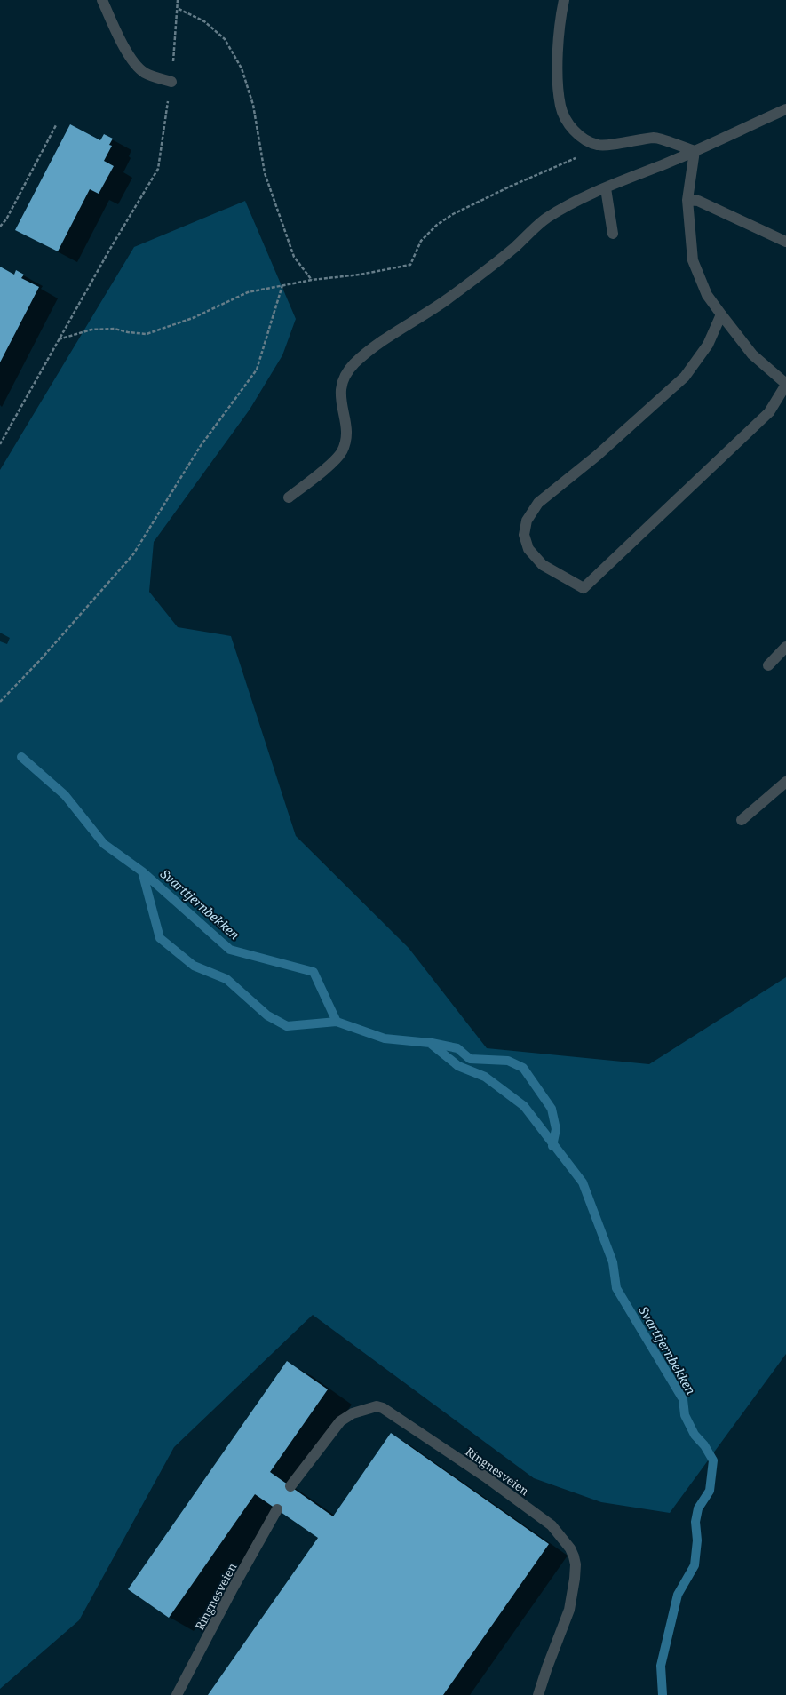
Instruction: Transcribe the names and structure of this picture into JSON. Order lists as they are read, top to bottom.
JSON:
{
  "streets": {
    "lane": ["Ringnesveien"]
  },
  "water": ["Svarttjernbekken"]
}
